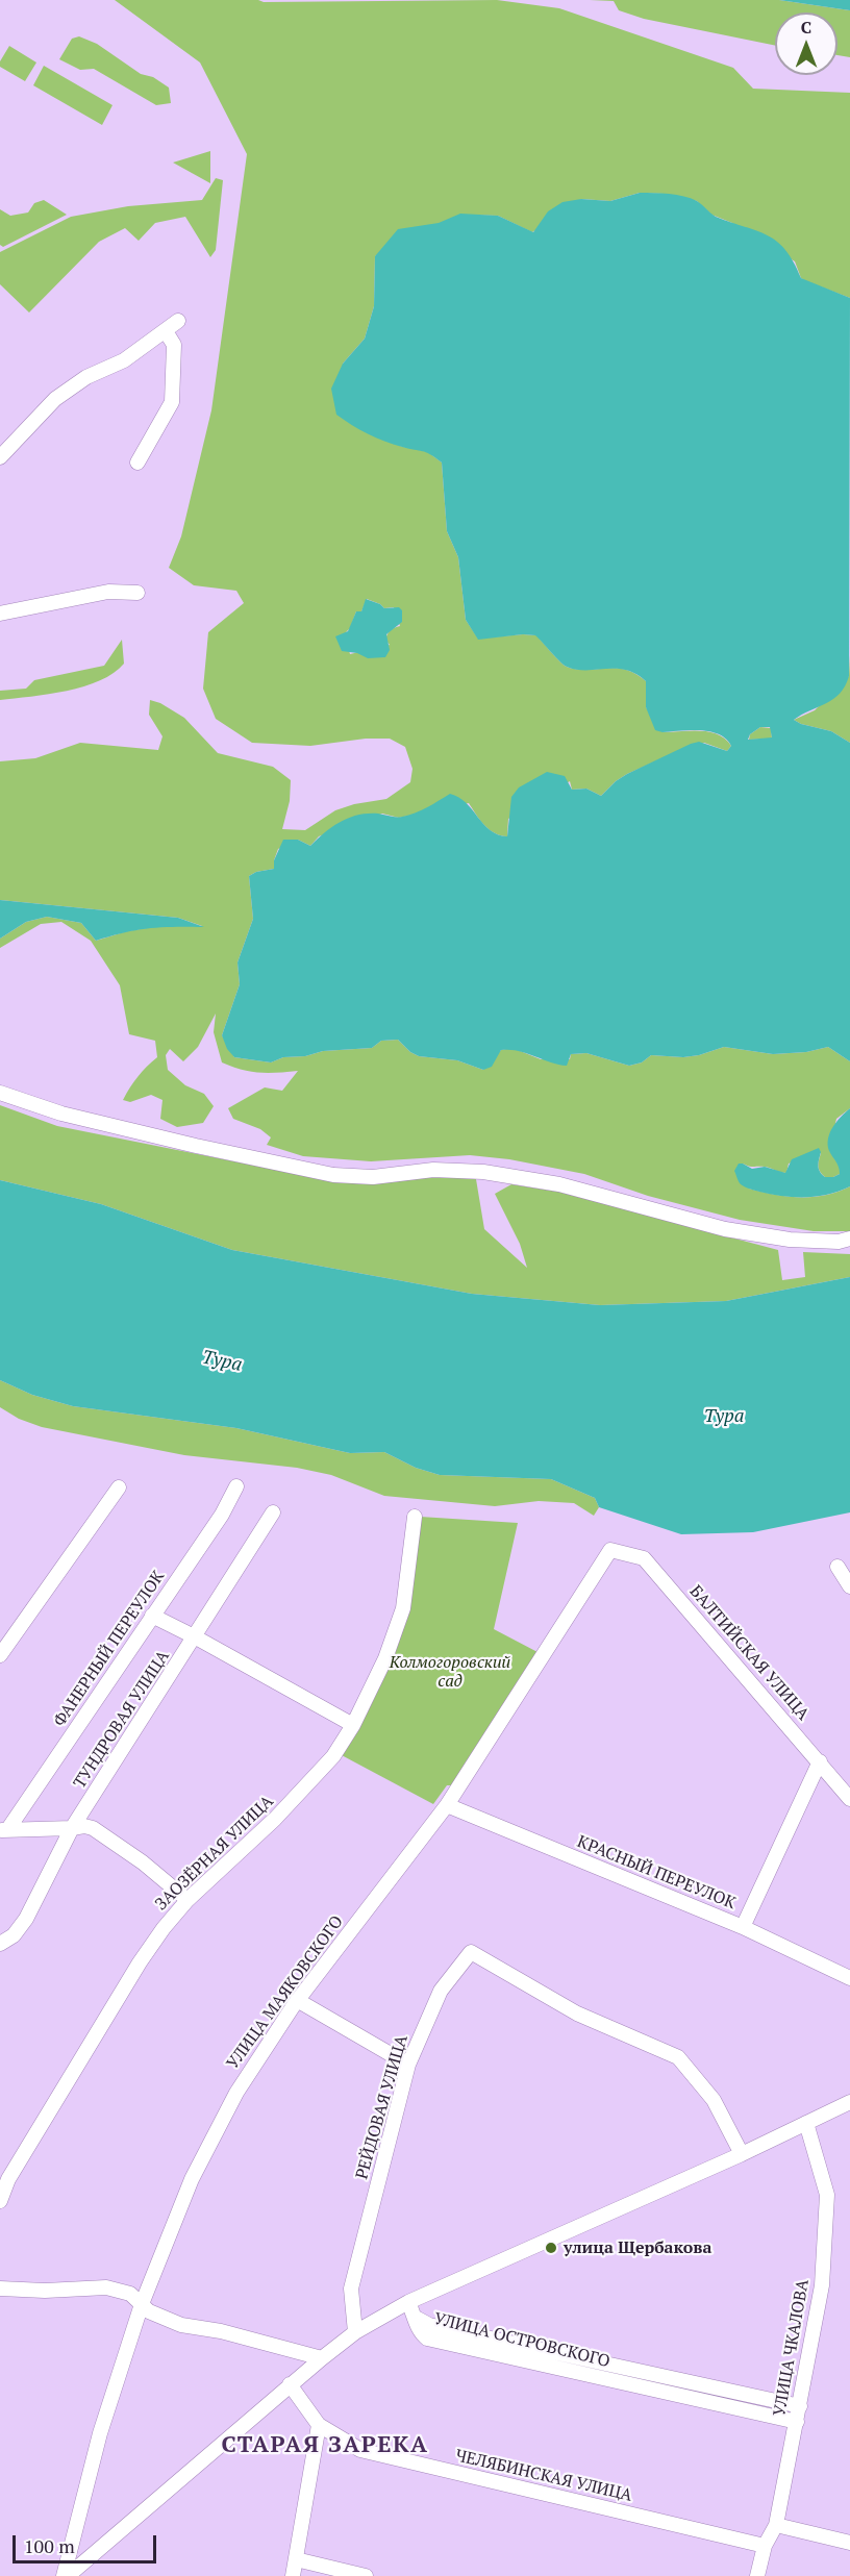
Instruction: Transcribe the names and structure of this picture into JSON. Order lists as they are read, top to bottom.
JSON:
{
  "streets": {
    "street": [
      "ФАНЕРНЫЙ ПЕРЕУЛОК",
      "БАЛТИЙСКАЯ УЛИЦА",
      "ТУНДРОВАЯ УЛИЦА",
      "ЗАОЗЁРНАЯ УЛИЦА",
      "КРАСНЫЙ ПЕРЕУЛОК",
      "УЛИЦА МАЯКОВСКОГО",
      "РЕЙДОВАЯ УЛИЦА",
      "УЛИЦА ОСТРОВСКОГО",
      "УЛИЦА ЧКАЛОВА",
      "ЧЕЛЯБИНСКАЯ УЛИЦА"
    ]
  },
  "crossings": [
    ["БАЛТИЙСКАЯ УЛИЦА", "УЛИЦА МАЯКОВСКОГО"],
    ["КРАСНЫЙ ПЕРЕУЛОК", "УЛИЦА МАЯКОВСКОГО"],
    ["УЛИЦА ОСТРОВСКОГО", "УЛИЦА ЧКАЛОВА"],
    ["УЛИЦА ЧКАЛОВА", "ЧЕЛЯБИНСКАЯ УЛИЦА"]
  ],
  "districts": ["СТАРАЯ ЗАРЕКА"],
  "water": ["Тура"],
  "parks": ["Колмогоровский сад"],
  "places": ["улица Щербакова"],
  "scale_bar": "100 m",
  "north": "top"
}
